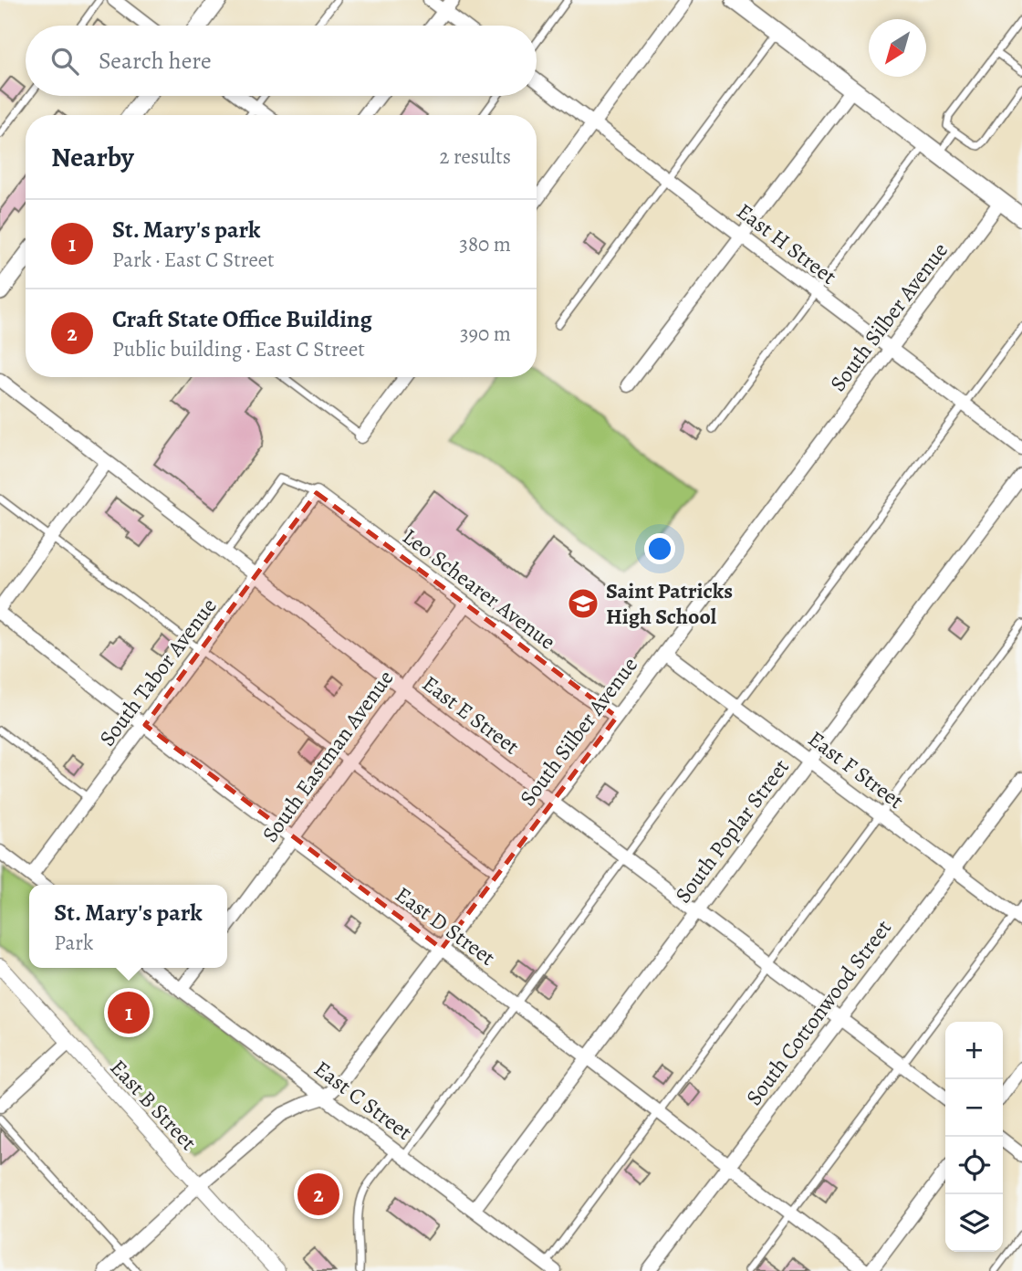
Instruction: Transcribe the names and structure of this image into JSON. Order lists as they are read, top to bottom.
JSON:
{
  "streets": {
    "street": [
      "East H Street",
      "South Silber Avenue",
      "Leo Schearer Avenue",
      "South Tabor Avenue",
      "East E Street",
      "South Eastman Avenue",
      "East F Street",
      "South Poplar Street",
      "East D Street",
      "South Cottonwood Street",
      "East C Street",
      "East B Street"
    ]
  },
  "crossings": [
    ["East H Street", "South Silber Avenue"],
    ["South Silber Avenue", "Leo Schearer Avenue"],
    ["South Silber Avenue", "East E Street"],
    ["South Silber Avenue", "East F Street"],
    ["South Silber Avenue", "East D Street"],
    ["South Silber Avenue", "East C Street"],
    ["South Silber Avenue", "East B Street"],
    ["Leo Schearer Avenue", "South Tabor Avenue"],
    ["Leo Schearer Avenue", "South Eastman Avenue"],
    ["South Tabor Avenue", "East E Street"],
    ["South Tabor Avenue", "East D Street"],
    ["East E Street", "South Eastman Avenue"],
    ["East E Street", "South Poplar Street"],
    ["East E Street", "South Cottonwood Street"],
    ["South Eastman Avenue", "East D Street"],
    ["East F Street", "South Poplar Street"],
    ["East F Street", "South Cottonwood Street"],
    ["South Poplar Street", "East D Street"],
    ["South Poplar Street", "East C Street"],
    ["East D Street", "South Cottonwood Street"]
  ],
  "places": {
    "school or university": ["Saint Patricks High School"]
  },
  "north": "bottom left",
  "page": {
    "search": "Search here",
    "heading": ["Nearby", "2 results"],
    "list": [
      {
        "mark": "1",
        "name": "St. Mary's park",
        "note": "Park · East C Street",
        "value": "380 m"
      },
      {
        "mark": "2",
        "name": "Craft State Office Building",
        "note": "Public building · East C Street",
        "value": "390 m"
      }
    ],
    "popup": ["St. Mary's park", "Park"],
    "pins": ["1", "2"],
    "map_buttons": ["+", "−"]
  }
}
